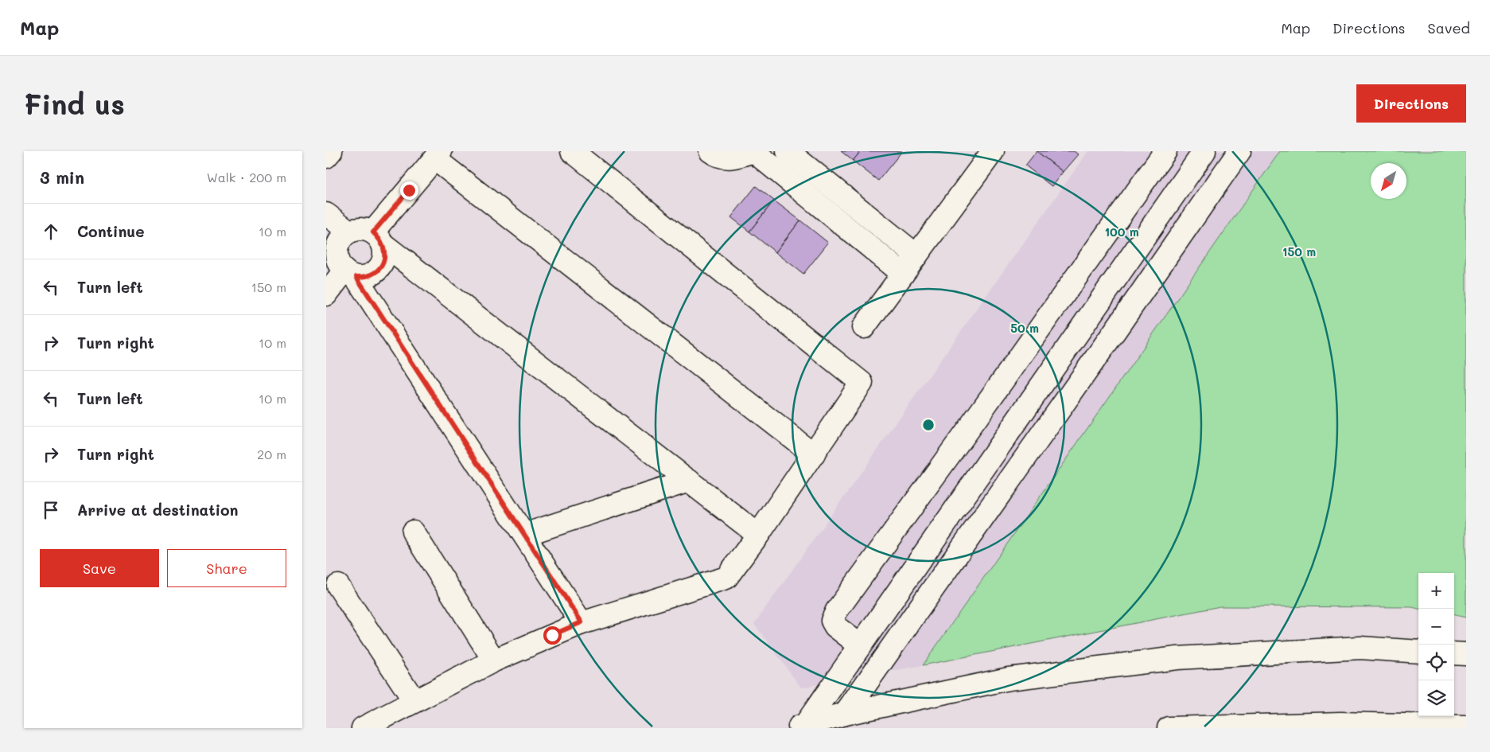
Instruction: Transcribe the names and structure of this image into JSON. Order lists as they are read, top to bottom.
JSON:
{
  "north": "bottom left",
  "page": {
    "header": "Map",
    "nav": ["Map", "Directions", "Saved"],
    "buttons": [
      "Directions",
      ["Save", "Share"]
    ],
    "title": "Find us",
    "heading": ["3 min", "Walk · 200 m"],
    "list": [
      ["Continue", "10 m"],
      ["Turn left", "150 m"],
      ["Turn right", "10 m"],
      ["Turn left", "10 m"],
      ["Turn right", "20 m"],
      "Arrive at destination"
    ],
    "map_buttons": ["+", "−"]
  },
  "rings": ["100 m", "150 m", "50 m"]
}
